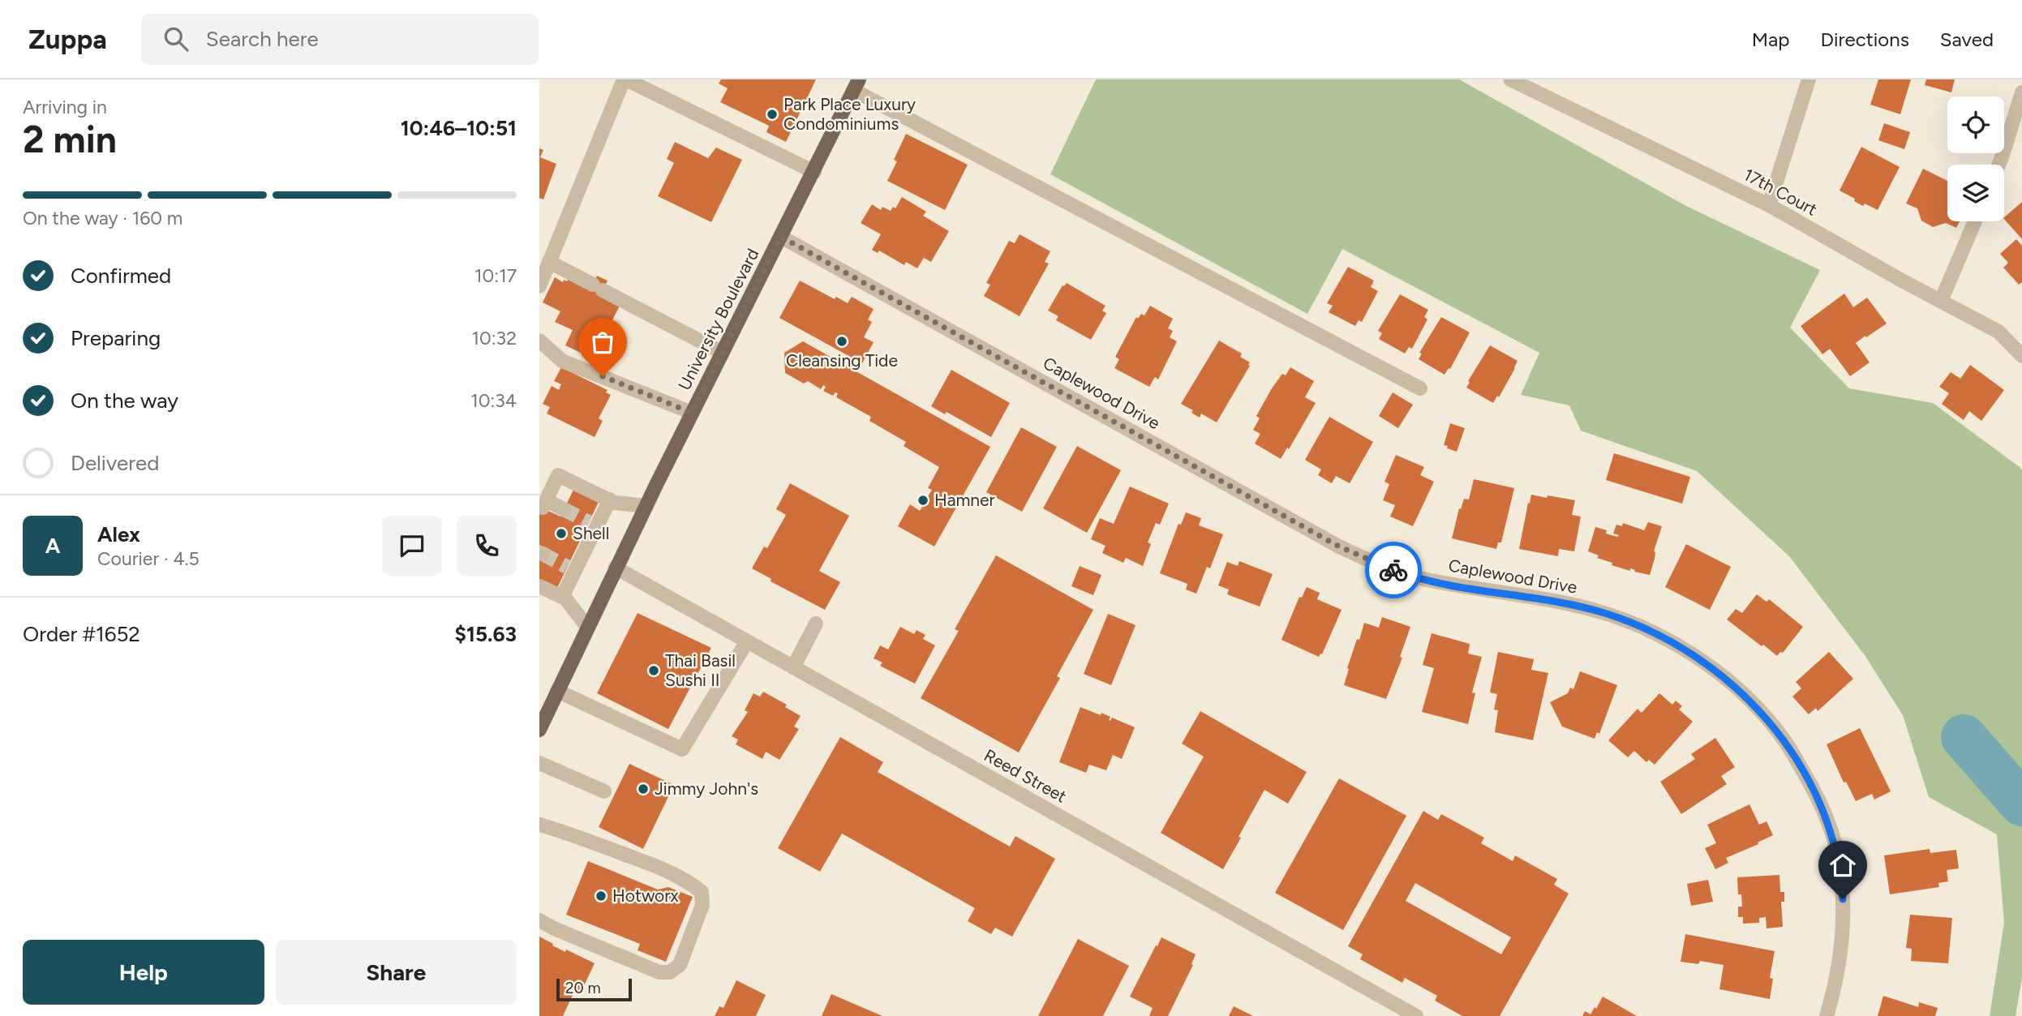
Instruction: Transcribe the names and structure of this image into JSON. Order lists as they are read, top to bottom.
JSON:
{
  "streets": {
    "main road": ["University Boulevard"],
    "street": ["17th Court", "Caplewood Drive", "Reed Street"]
  },
  "crossings": [
    ["University Boulevard", "Caplewood Drive"],
    ["University Boulevard", "Reed Street"]
  ],
  "places": [
    "Park Place Luxury Condominiums",
    "Cleansing Tide",
    "Hamner",
    "Shell",
    "Thai Basil Sushi II",
    "Jimmy John's",
    "Hotworx"
  ],
  "scale_bar": "20 m",
  "page": {
    "header": "Zuppa",
    "search": "Search here",
    "nav": ["Map", "Directions", "Saved"],
    "heading": ["2 min", "Arriving in", "10:46–10:51"],
    "panel": [
      "Alex",
      "Courier · 4.5",
      "Order #1652",
      "$15.63"
    ],
    "bar": "On the way · 160 m",
    "list": [
      ["Confirmed", "10:17"],
      ["Preparing", "10:32"],
      ["On the way", "10:34"],
      "Delivered"
    ],
    "round": "A",
    "buttons": ["Help", "Share"],
    "scale": "20 m"
  }
}
